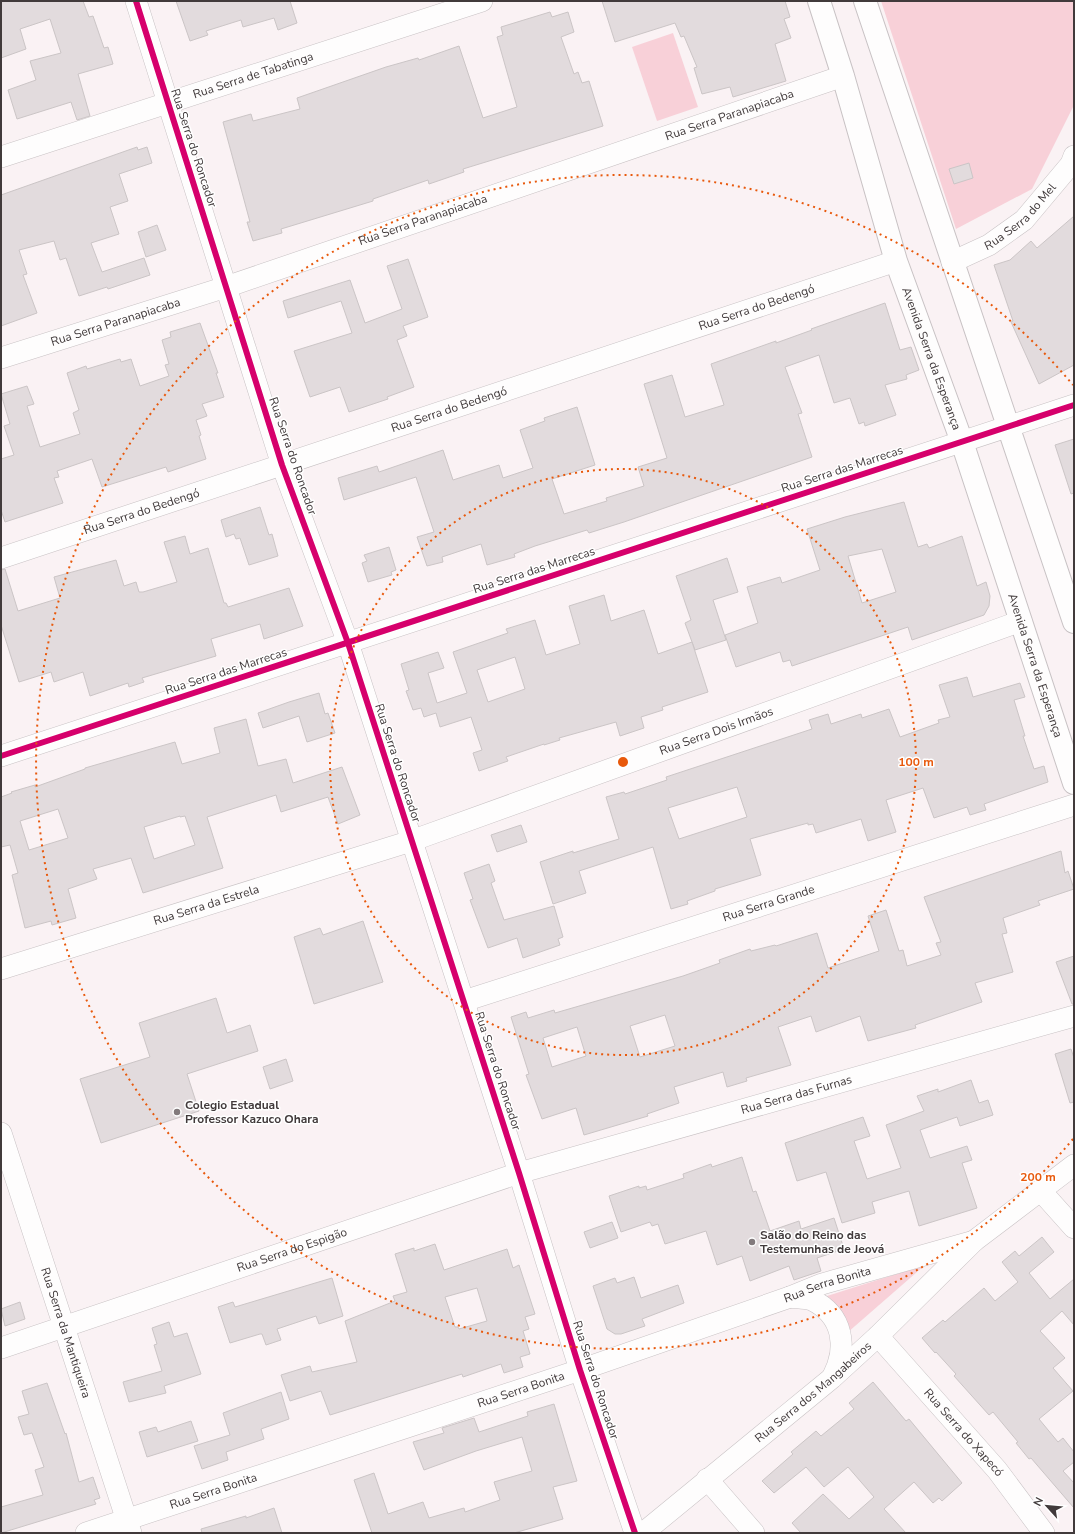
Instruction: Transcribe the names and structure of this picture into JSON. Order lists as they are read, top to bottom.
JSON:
{
  "streets": {
    "street": [
      "Rua Serra de Tabatinga",
      "Rua Serra Paranapiacaba",
      "Rua Serra do Roncador",
      "Rua Serra do Mel",
      "Rua Serra do Bedengó",
      "Avenida Serra da Esperança",
      "Rua Serra das Marrecas",
      "Rua Serra Dois Irmãos",
      "Rua Serra Grande",
      "Rua Serra da Estrela",
      "Rua Serra das Furnas",
      "Rua Serra do Espigão",
      "Rua Serra Bonita",
      "Rua Serra da Mantiqueira",
      "Rua Serra dos Mangabeiros",
      "Rua Serra do Xapecó"
    ]
  },
  "crossings": [
    ["Rua Serra de Tabatinga", "Rua Serra do Roncador"],
    ["Rua Serra Paranapiacaba", "Rua Serra do Roncador"],
    ["Rua Serra Paranapiacaba", "Avenida Serra da Esperança"],
    ["Rua Serra do Roncador", "Rua Serra do Bedengó"],
    ["Rua Serra do Roncador", "Rua Serra das Marrecas"],
    ["Rua Serra do Roncador", "Rua Serra Dois Irmãos"],
    ["Rua Serra do Roncador", "Rua Serra Grande"],
    ["Rua Serra do Roncador", "Rua Serra da Estrela"],
    ["Rua Serra do Roncador", "Rua Serra das Furnas"],
    ["Rua Serra do Roncador", "Rua Serra do Espigão"],
    ["Rua Serra do Roncador", "Rua Serra Bonita"],
    ["Rua Serra do Bedengó", "Avenida Serra da Esperança"],
    ["Avenida Serra da Esperança", "Rua Serra das Marrecas"],
    ["Avenida Serra da Esperança", "Rua Serra Dois Irmãos"],
    ["Rua Serra Dois Irmãos", "Rua Serra da Estrela"],
    ["Rua Serra das Furnas", "Rua Serra do Espigão"],
    ["Rua Serra do Espigão", "Rua Serra da Mantiqueira"],
    ["Rua Serra Bonita", "Rua Serra da Mantiqueira"],
    ["Rua Serra Bonita", "Rua Serra dos Mangabeiros"],
    ["Rua Serra dos Mangabeiros", "Rua Serra do Xapecó"]
  ],
  "places": ["Colegio Estadual Professor Kazuco Ohara", "Salão do Reino das Testemunhas de Jeová"],
  "north": "top left",
  "rings": ["100 m", "200 m"]
}
